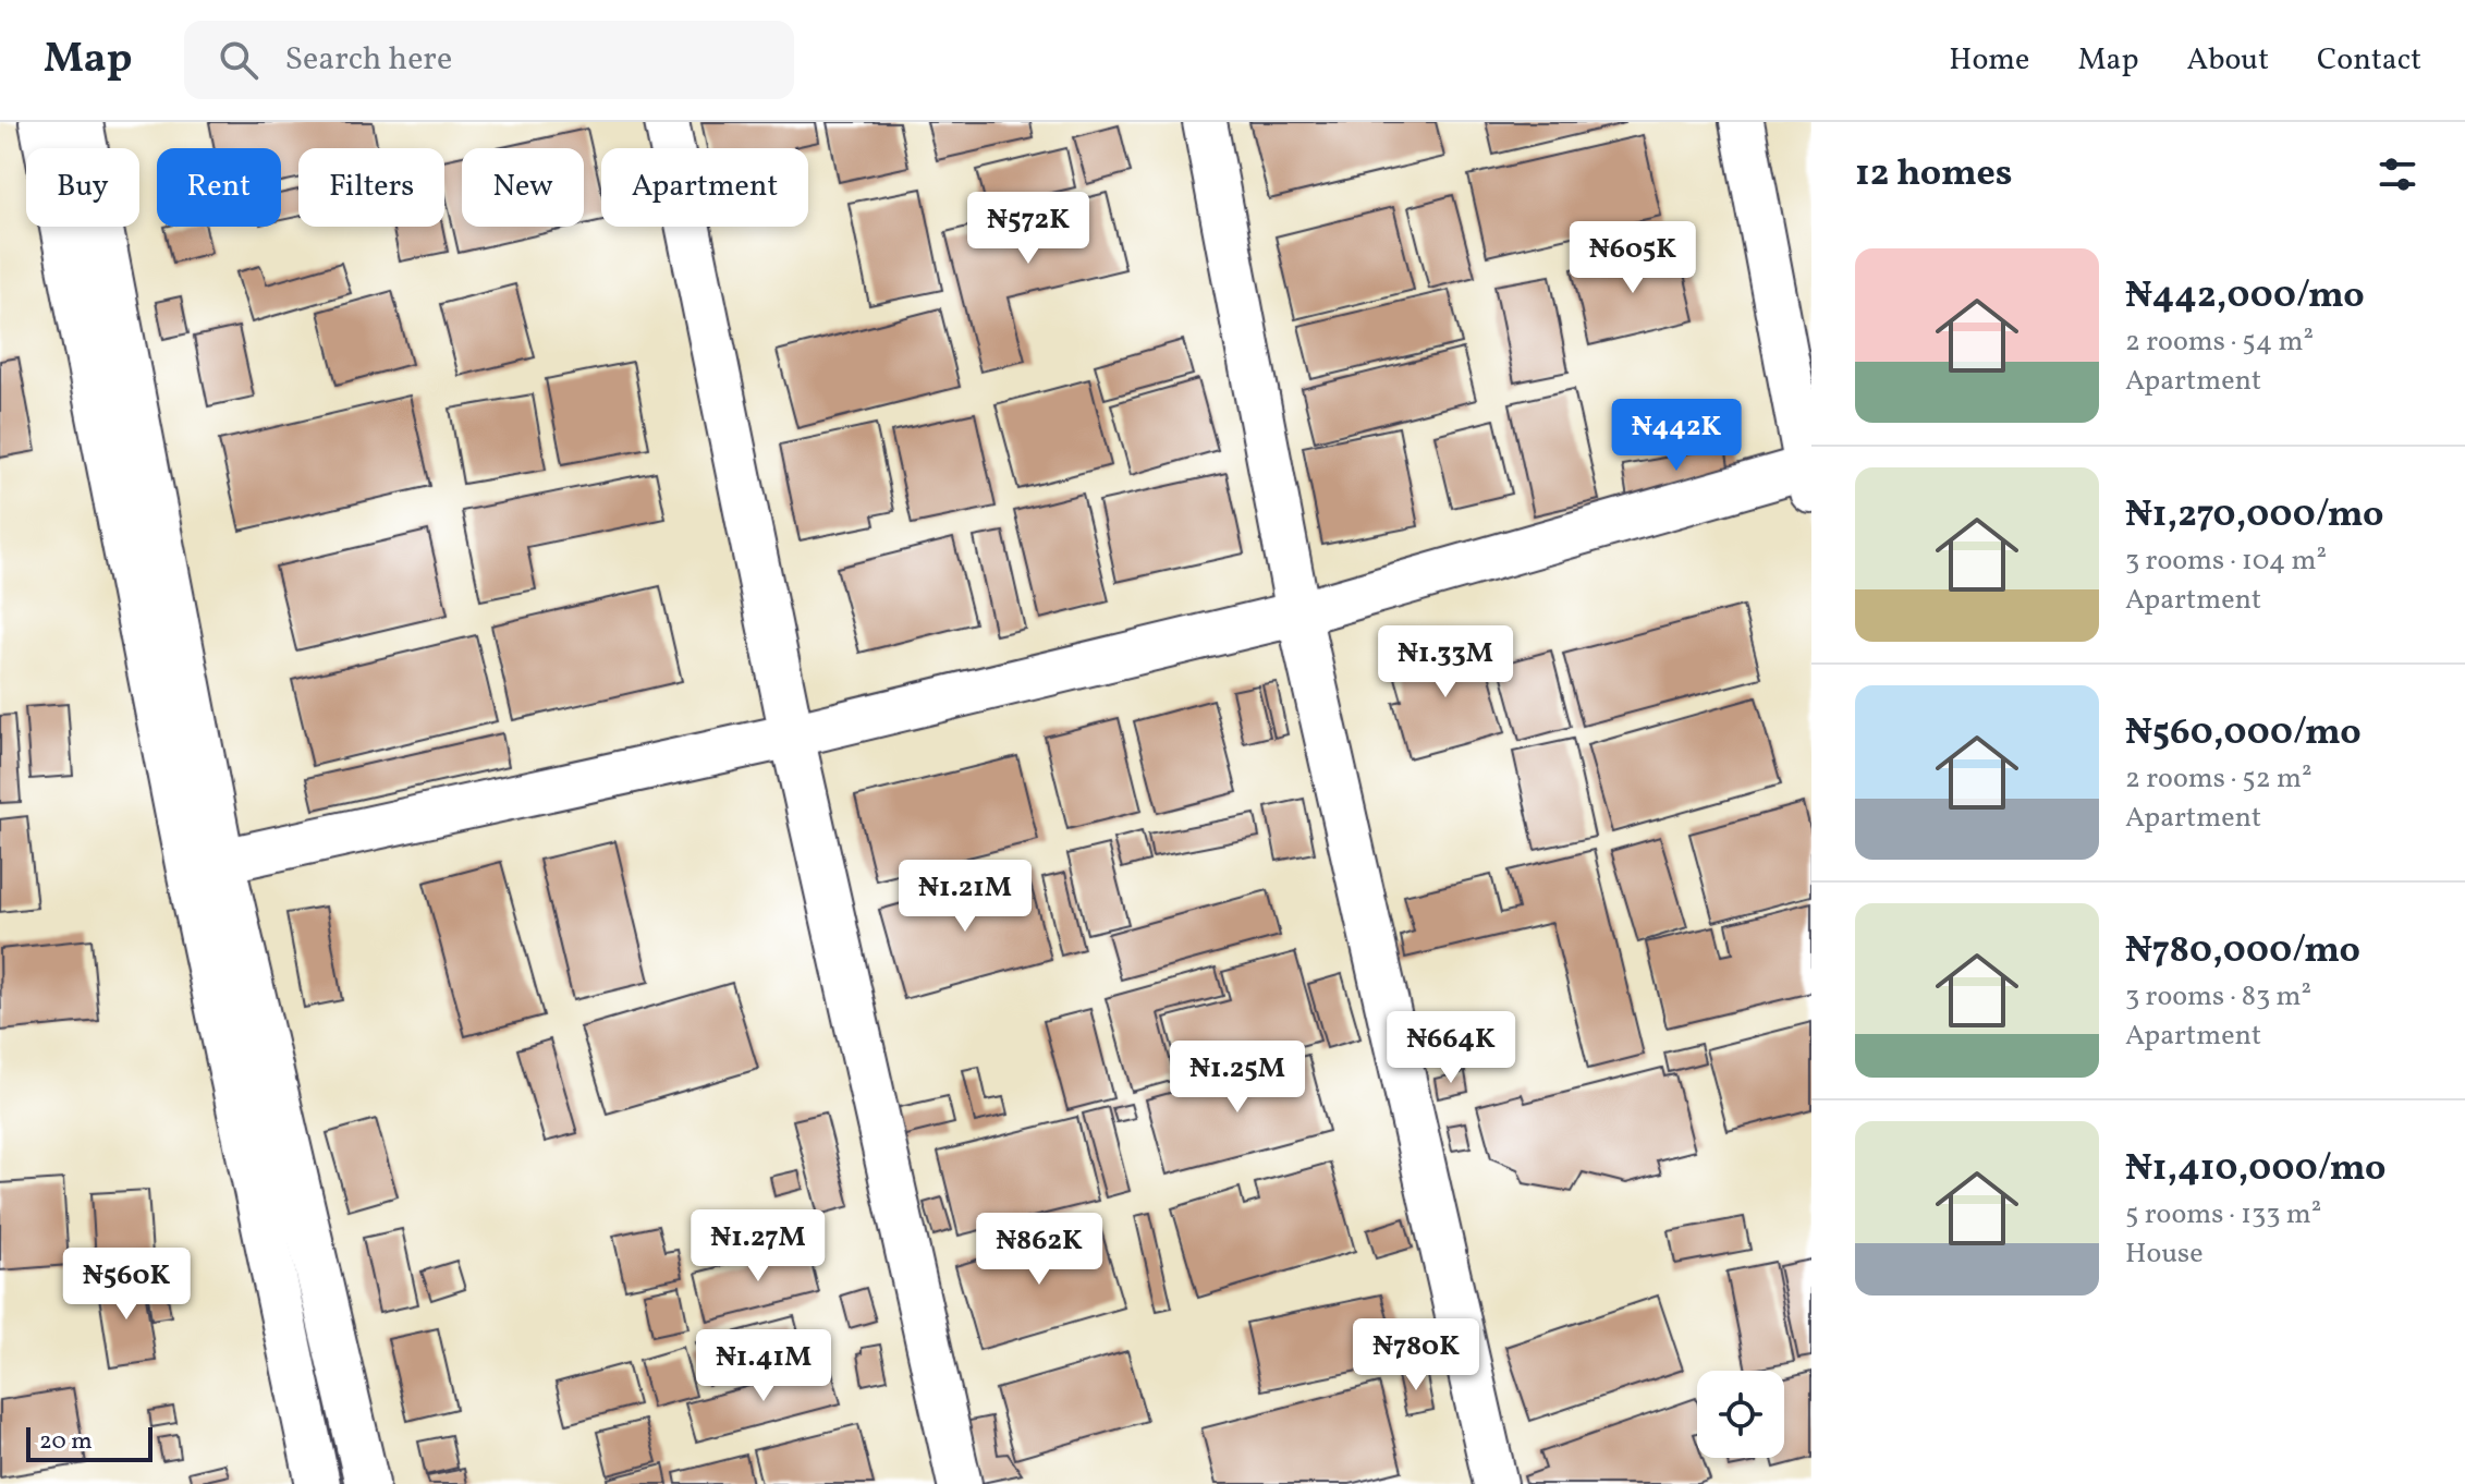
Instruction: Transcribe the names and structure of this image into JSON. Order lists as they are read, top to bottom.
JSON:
{
  "scale_bar": "20 m",
  "page": {
    "header": "Map",
    "search": "Search here",
    "nav": [
      "Home",
      "Map",
      "About",
      "Contact"
    ],
    "heading": "12 homes",
    "chip": [
      "Buy",
      "Rent",
      "Filters",
      "New",
      "Apartment"
    ],
    "price": [
      "₦572K",
      "₦605K",
      "₦442K",
      "₦1.33M",
      "₦1.21M",
      "₦664K",
      "₦1.25M",
      "₦1.27M",
      "₦862K",
      "₦560K",
      "₦780K",
      "₦1.41M"
    ],
    "list": [
      {
        "name": "₦442,000/mo",
        "note": "2 rooms · 54 m² · Apartment"
      },
      {
        "name": "₦1,270,000/mo",
        "note": "3 rooms · 104 m² · Apartment"
      },
      {
        "name": "₦560,000/mo",
        "note": "2 rooms · 52 m² · Apartment"
      },
      {
        "name": "₦780,000/mo",
        "note": "3 rooms · 83 m² · Apartment"
      },
      {
        "name": "₦1,410,000/mo",
        "note": "5 rooms · 133 m² · House"
      }
    ],
    "scale": "20 m"
  }
}
